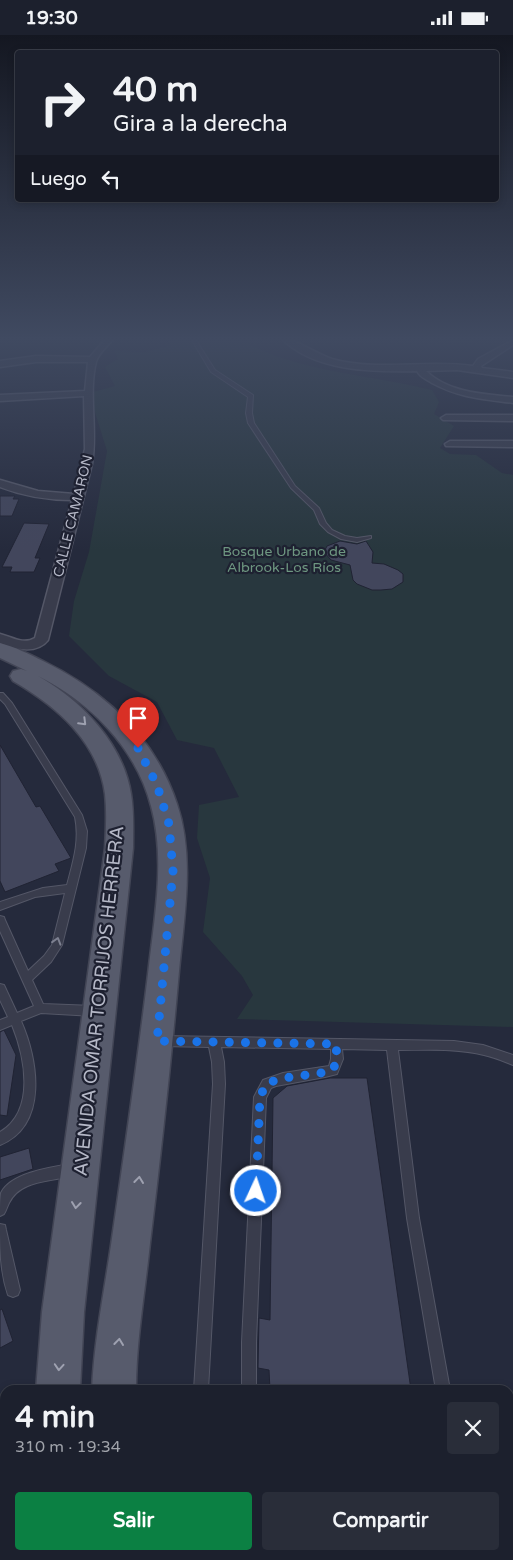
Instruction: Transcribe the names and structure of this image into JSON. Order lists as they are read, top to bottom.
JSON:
{
  "streets": {
    "main road": ["AVENIDA OMAR TORRIJOS HERRERA"],
    "street": ["CALLE CAMARON"]
  },
  "parks": ["Bosque Urbano de Albrook-Los Ríos"],
  "page": {
    "status": "19:30",
    "turn": ["40 m", "Gira a la derecha"],
    "then": "Luego",
    "heading": ["4 min", "310 m · 19:34"],
    "buttons": ["Salir", "Compartir"]
  }
}
